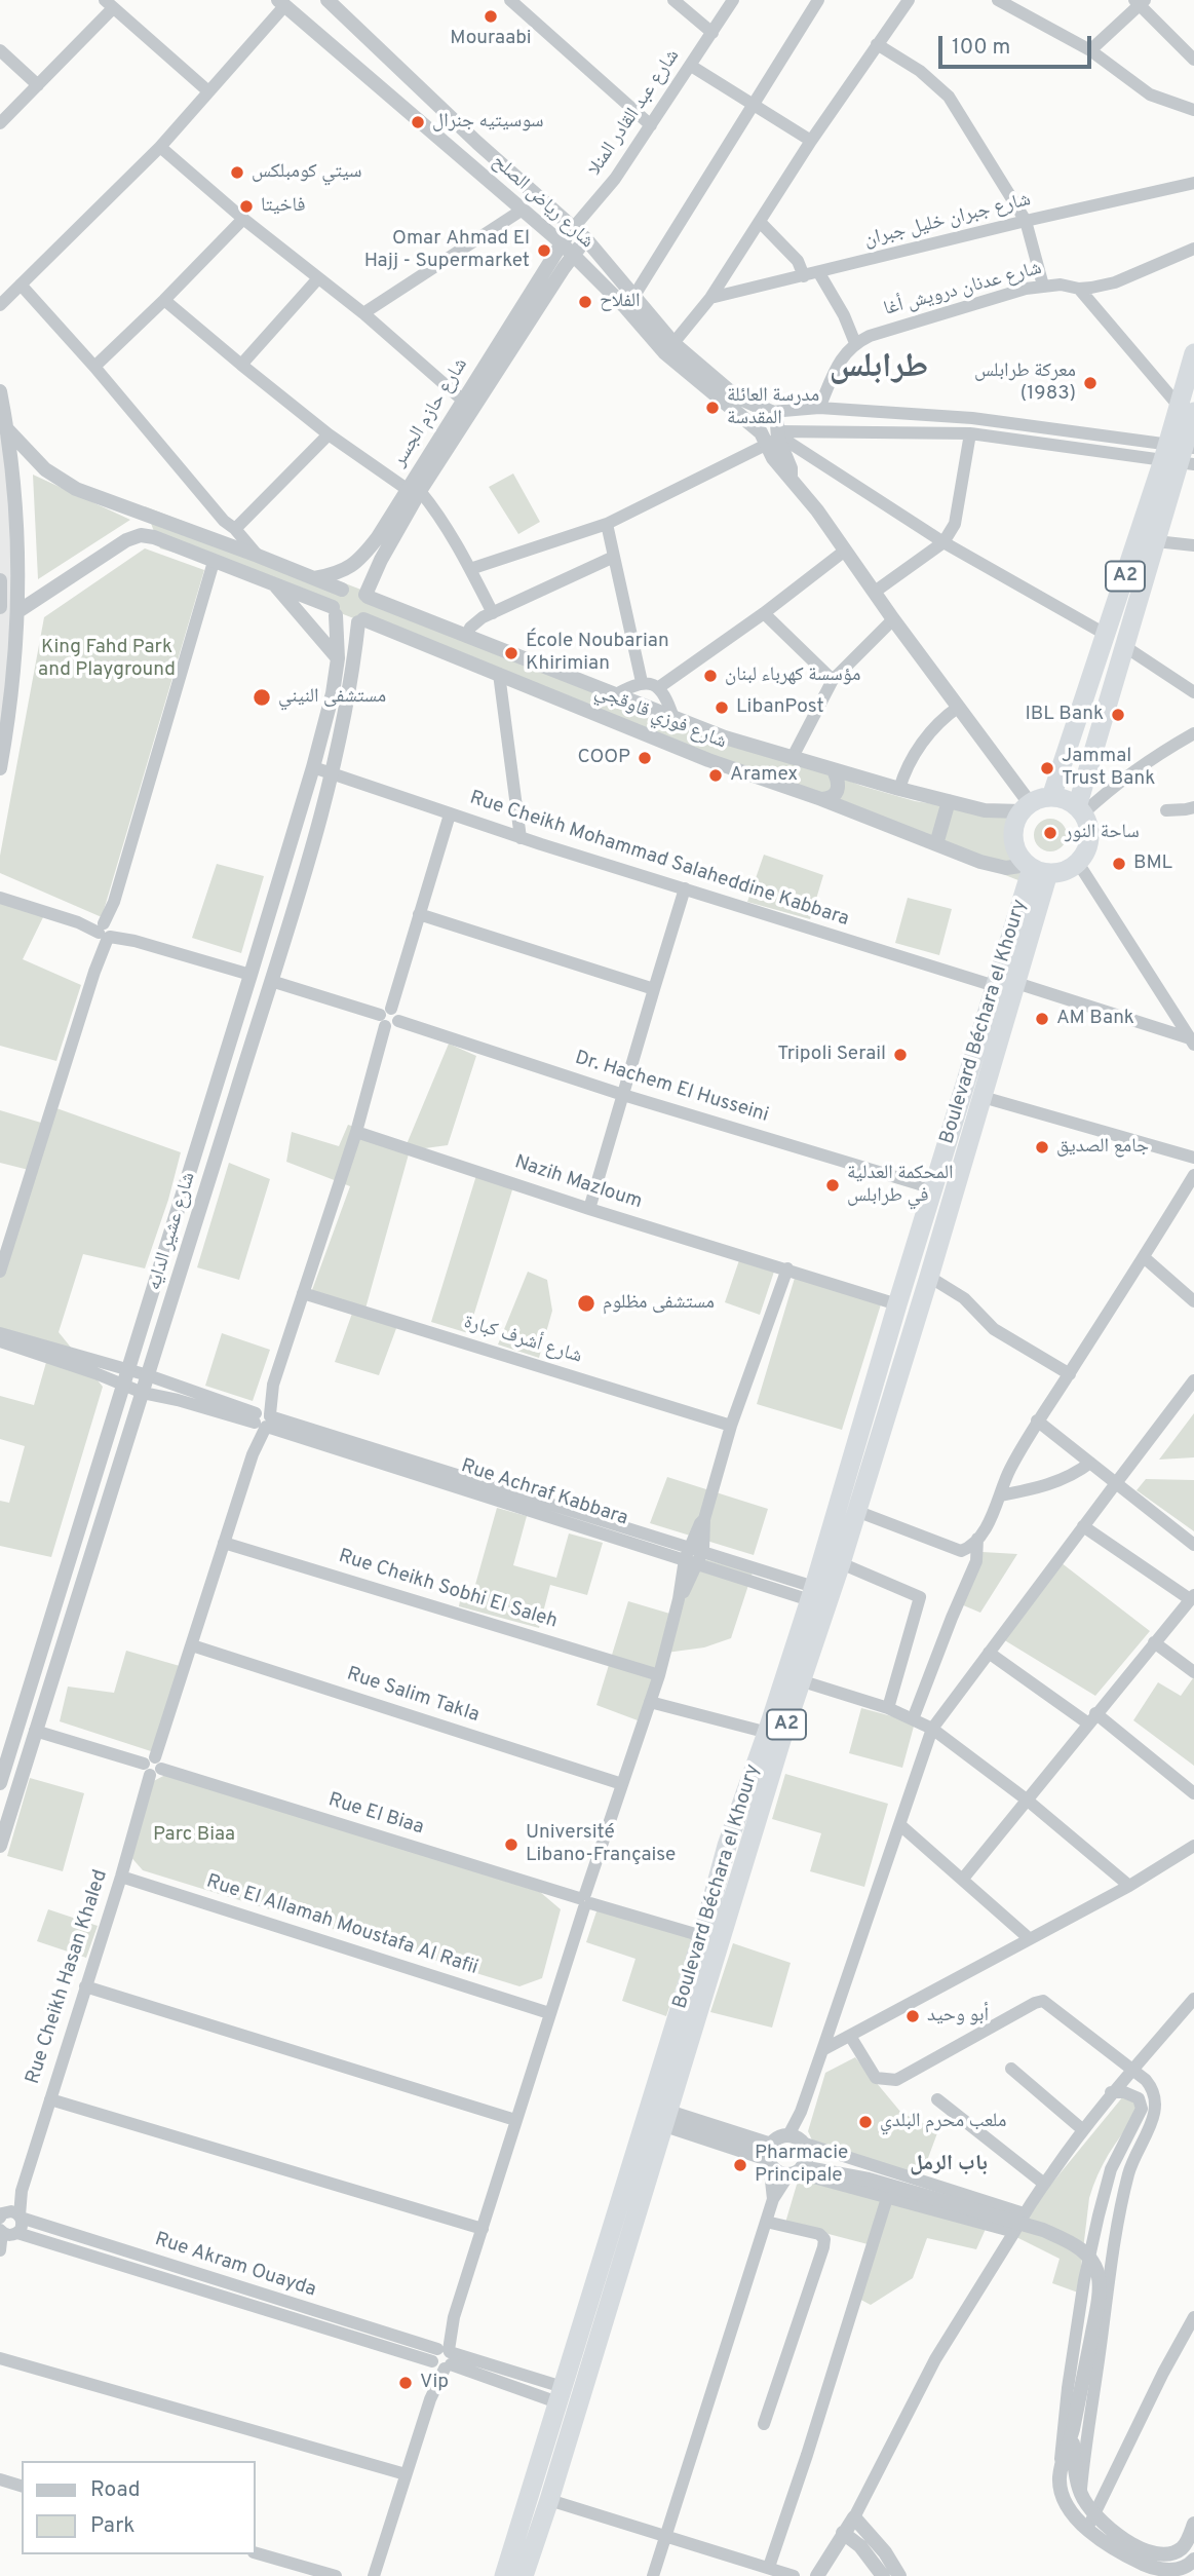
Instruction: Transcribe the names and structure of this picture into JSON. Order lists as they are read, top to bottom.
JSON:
{
  "streets": {
    "highway": ["A2", "Boulevard Béchara el Khoury"],
    "street": [
      "شارع عبد القادر المنلا",
      "شارع رياض الصلح",
      "شارع جبران خليل جبران",
      "شارع عدنان درويش أغا",
      "شارع حازم الجسر",
      "شارع فوزي قاوقجي",
      "Rue Cheikh Mohammad Salaheddine Kabbara",
      "Dr. Hachem El Husseini",
      "Nazih Mazloum",
      "شارع عشير الدايه",
      "شارع أشرف كبارة",
      "Rue Achraf Kabbara",
      "Rue Cheikh Sobhi El Saleh",
      "Rue Salim Takla",
      "Rue El Biaa",
      "Rue El Allamah Moustafa Al Rafii",
      "Rue Cheikh Hasan Khaled",
      "Rue Akram Ouayda"
    ]
  },
  "crossings": [
    ["شارع عبد القادر المنلا", "شارع رياض الصلح"],
    ["شارع عبد القادر المنلا", "شارع حازم الجسر"],
    ["شارع رياض الصلح", "شارع حازم الجسر"],
    ["شارع حازم الجسر", "شارع فوزي قاوقجي"],
    ["شارع حازم الجسر", "شارع عشير الدايه"],
    ["A2", "شارع فوزي قاوقجي"],
    ["A2", "Boulevard Béchara el Khoury"],
    ["شارع فوزي قاوقجي", "Boulevard Béchara el Khoury"],
    ["شارع فوزي قاوقجي", "شارع عشير الدايه"],
    ["Rue Cheikh Mohammad Salaheddine Kabbara", "Boulevard Béchara el Khoury"],
    ["Rue Cheikh Mohammad Salaheddine Kabbara", "شارع عشير الدايه"],
    ["Rue Cheikh Mohammad Salaheddine Kabbara", "Rue Cheikh Hasan Khaled"],
    ["Boulevard Béchara el Khoury", "Dr. Hachem El Husseini"],
    ["Boulevard Béchara el Khoury", "Nazih Mazloum"],
    ["Boulevard Béchara el Khoury", "Rue Achraf Kabbara"],
    ["Boulevard Béchara el Khoury", "Rue El Biaa"],
    ["Boulevard Béchara el Khoury", "Rue Akram Ouayda"],
    ["Dr. Hachem El Husseini", "شارع عشير الدايه"],
    ["Dr. Hachem El Husseini", "Rue Cheikh Hasan Khaled"],
    ["Nazih Mazloum", "Rue Cheikh Hasan Khaled"],
    ["شارع عشير الدايه", "Rue Achraf Kabbara"],
    ["شارع عشير الدايه", "Rue El Biaa"],
    ["شارع أشرف كبارة", "Rue Cheikh Hasan Khaled"],
    ["Rue Achraf Kabbara", "Rue Cheikh Hasan Khaled"],
    ["Rue Cheikh Sobhi El Saleh", "Rue Cheikh Hasan Khaled"],
    ["Rue Salim Takla", "Rue Cheikh Hasan Khaled"],
    ["Rue El Biaa", "Rue Cheikh Hasan Khaled"],
    ["Rue El Allamah Moustafa Al Rafii", "Rue Cheikh Hasan Khaled"],
    ["Rue Cheikh Hasan Khaled", "Rue Akram Ouayda"]
  ],
  "districts": ["طرابلس", "باب الرمل"],
  "parks": ["King Fahd Park and Playground", "Parc Biaa"],
  "places": [
    "Mouraabi",
    "سوسيتيه جنرال",
    "سيتي كومبلكس",
    "فاخيتا",
    "Omar Ahmad El Hajj - Supermarket",
    "الفلاح",
    "معركة طرابلس (1983)",
    "مدرسة العائلة المقدسة",
    "École Noubarian Khirimian",
    "مؤسسة كهرباء لبنان",
    "مستشفى النيني",
    "LibanPost",
    "IBL Bank",
    "COOP",
    "Jammal Trust Bank",
    "Aramex",
    "ساحة النور",
    "BML",
    "AM Bank",
    "Tripoli Serail",
    "جامع الصديق",
    "المحكمة العدلية في طرابلس",
    "مستشفى مظلوم",
    "Université Libano-Française",
    "أبو وحيد",
    "ملعب محرم البلدي",
    "Pharmacie Principale",
    "Vip"
  ],
  "legend": ["Road", "Park"],
  "scale_bar": "100 m"
}
